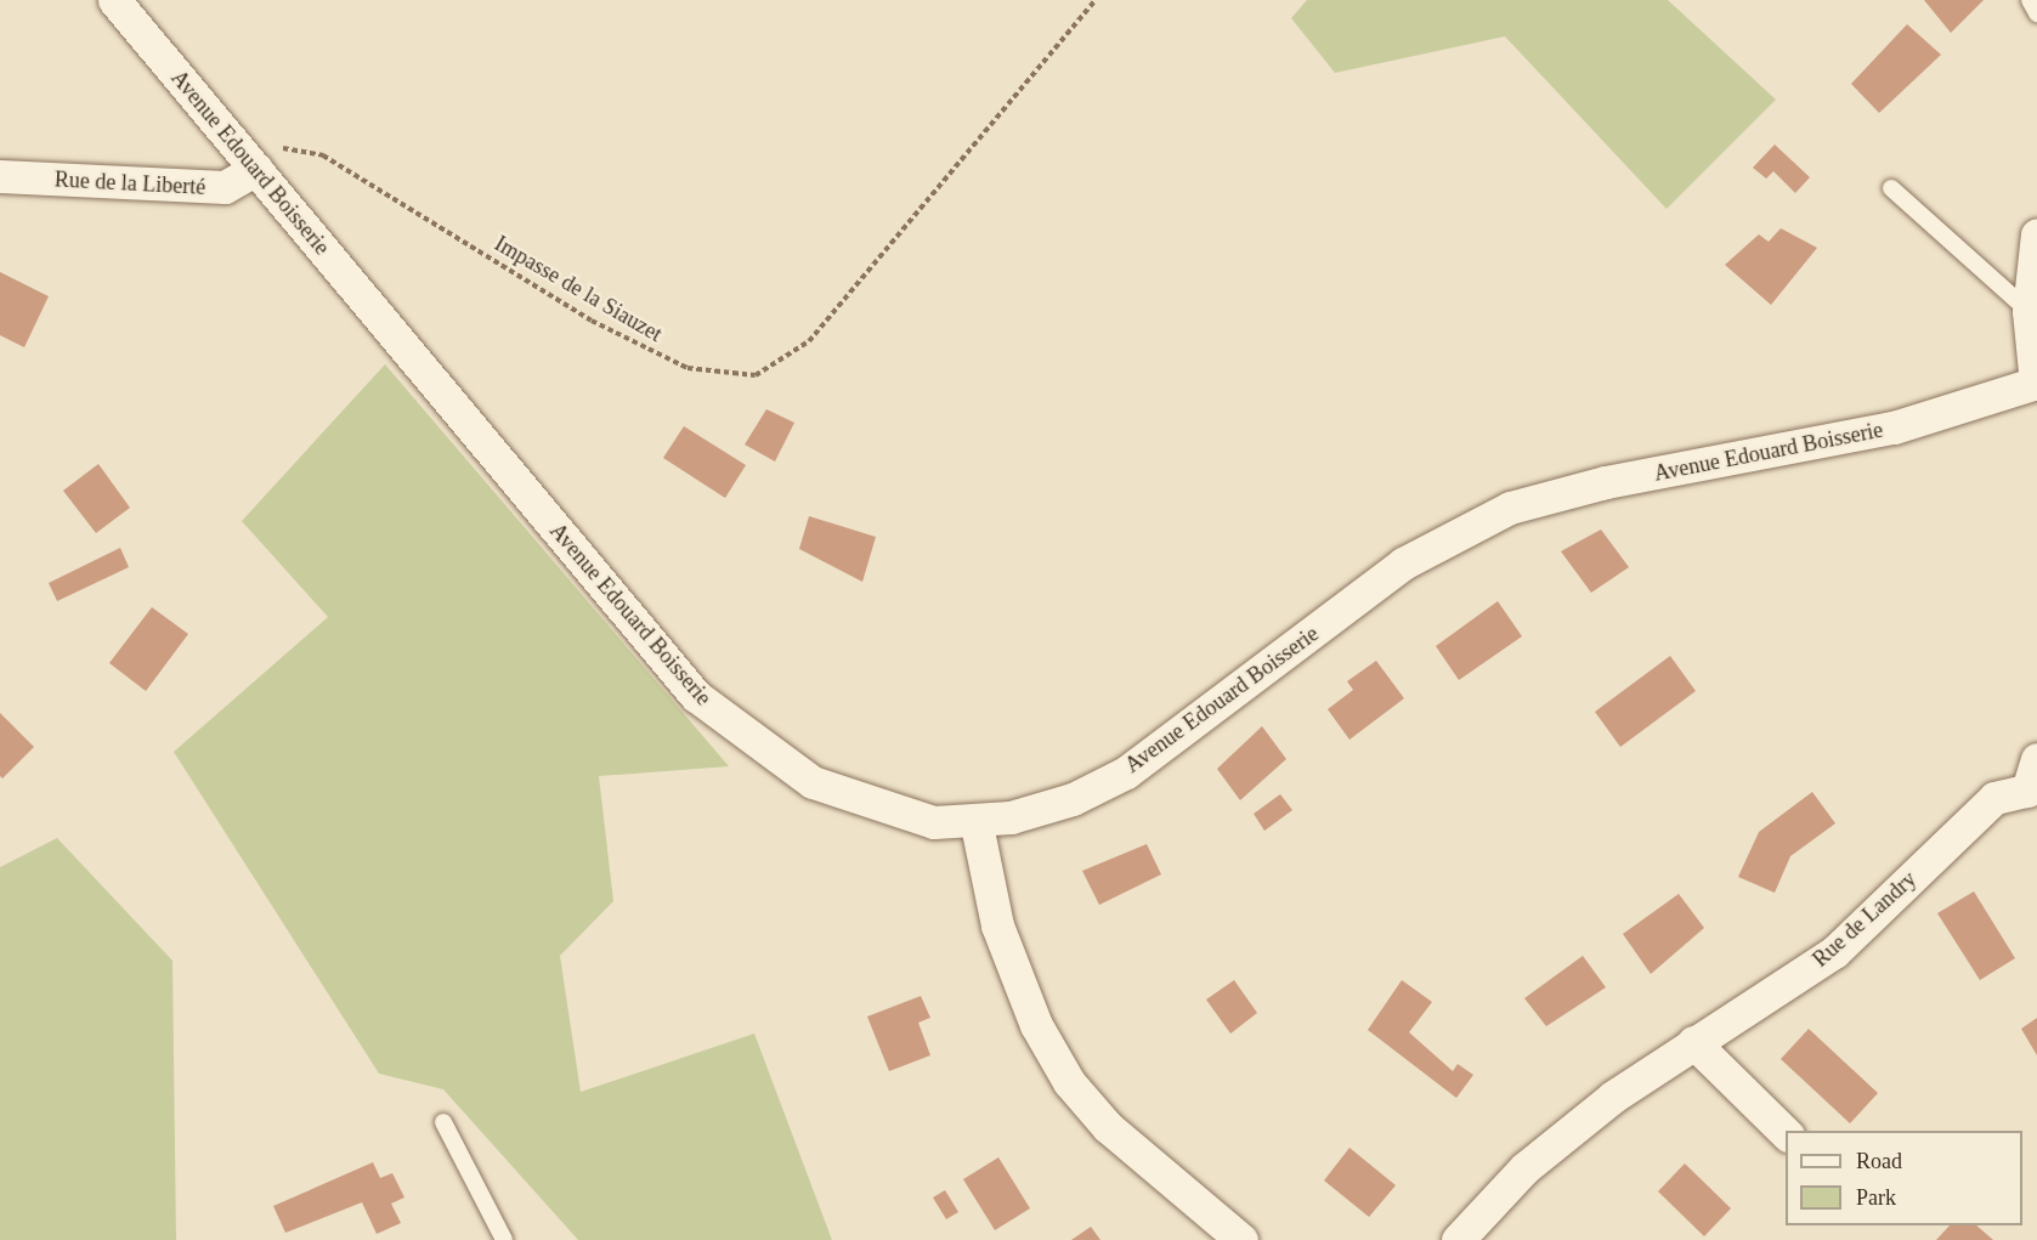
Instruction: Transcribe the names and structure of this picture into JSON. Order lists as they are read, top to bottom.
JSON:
{
  "streets": {
    "street": ["Avenue Edouard Boisserie", "Rue de la Liberté", "Rue de Landry"],
    "path": ["Impasse de la Siauzet"]
  },
  "crossings": [
    ["Avenue Edouard Boisserie", "Rue de la Liberté"],
    ["Avenue Edouard Boisserie", "Impasse de la Siauzet"],
    ["Rue de la Liberté", "Impasse de la Siauzet"]
  ],
  "legend": ["Road", "Park"]
}
